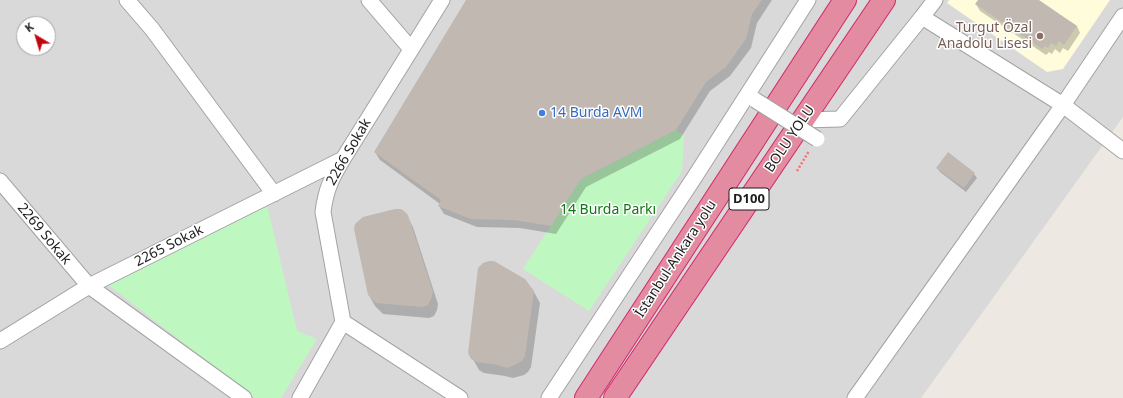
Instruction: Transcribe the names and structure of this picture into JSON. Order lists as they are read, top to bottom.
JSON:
{
  "streets": {
    "highway": ["BOLU YOLU", "D100", "İstanbul-Ankara yolu"],
    "street": ["2266 Sokak", "2269 Sokak", "2265 Sokak"]
  },
  "crossings": [
    ["2266 Sokak", "2265 Sokak"],
    ["2269 Sokak", "2265 Sokak"]
  ],
  "parks": ["14 Burda Parkı"],
  "places": ["Turgut Özal Anadolu Lisesi", "14 Burda AVM"],
  "north": "top left"
}
